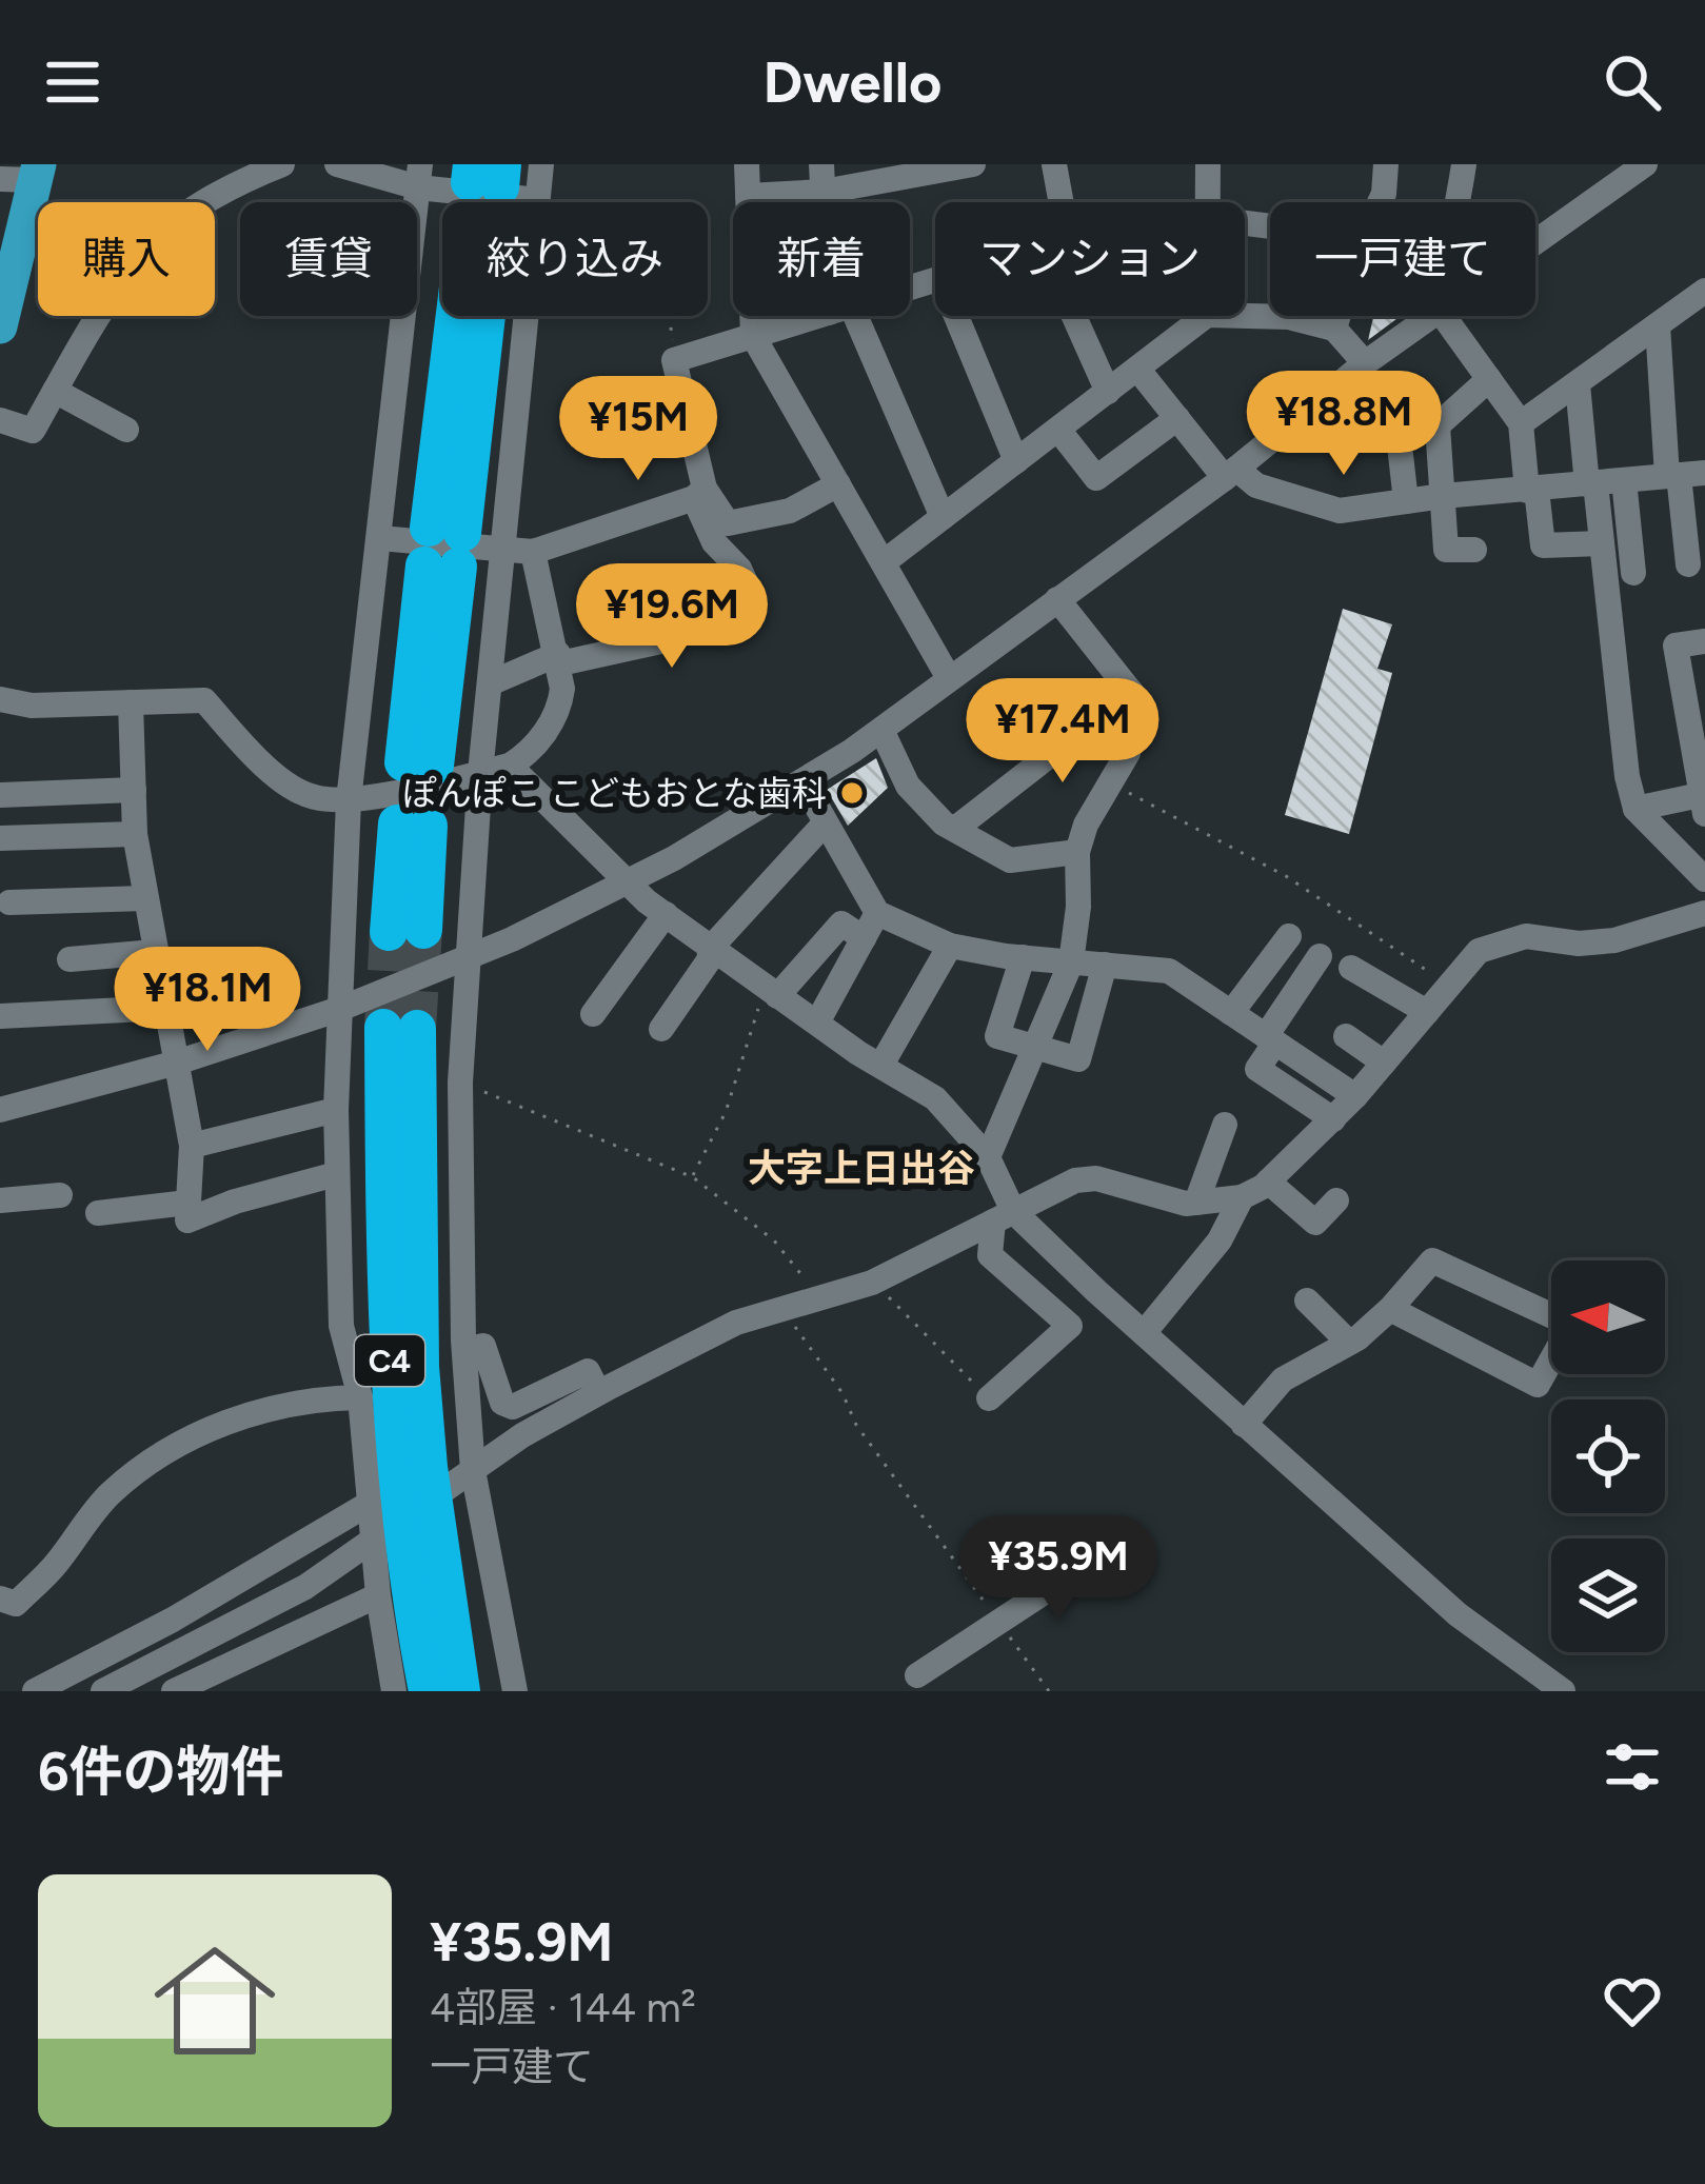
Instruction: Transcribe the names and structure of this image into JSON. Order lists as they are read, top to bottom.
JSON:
{
  "streets": {
    "highway": ["C4"]
  },
  "districts": ["大字上日出谷"],
  "places": ["ぽんぽこ こどもおとな歯科"],
  "north": "left",
  "page": {
    "header": "Dwello",
    "chip": [
      "購入",
      "賃貸",
      "絞り込み",
      "新着",
      "マンション",
      "一戸建て"
    ],
    "price": [
      "¥18.8M",
      "¥15M",
      "¥19.6M",
      "¥17.4M",
      "¥18.1M",
      "¥35.9M"
    ],
    "heading": "6件の物件",
    "list": [
      {
        "name": "¥35.9M",
        "note": "4部屋 · 144 m² · 一戸建て"
      }
    ]
  }
}
